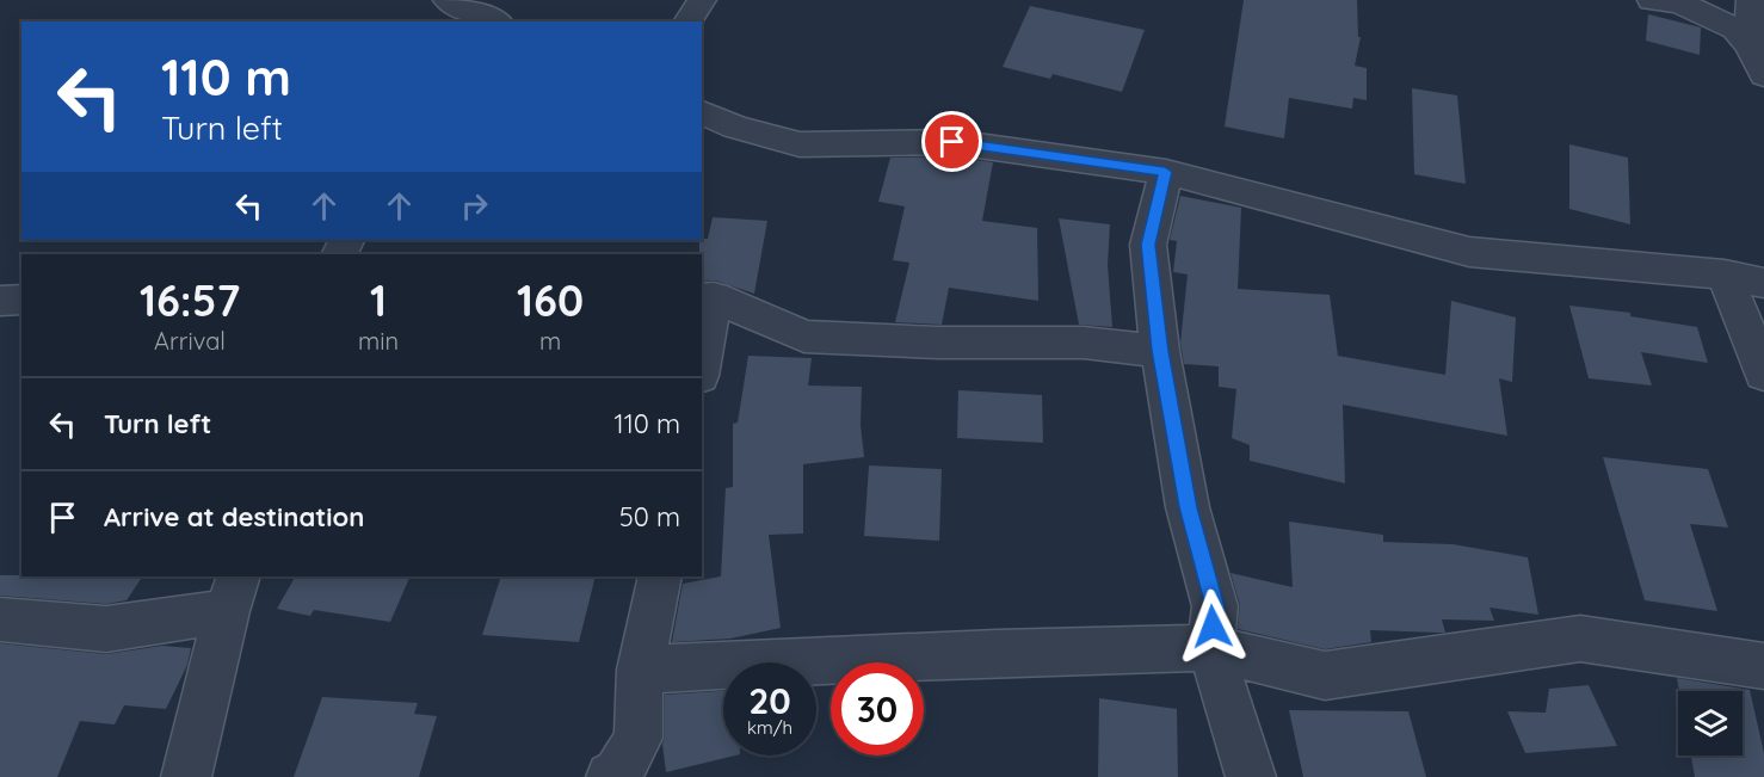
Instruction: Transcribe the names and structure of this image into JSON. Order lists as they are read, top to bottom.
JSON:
{
  "page": {
    "turn": ["110 m", "Turn left"],
    "eta": [
      "16:57",
      "Arrival",
      "1",
      "min",
      "160",
      "m"
    ],
    "list": [
      {
        "name": "Turn left",
        "value": "110 m"
      },
      {
        "name": "Arrive at destination",
        "value": "50 m"
      }
    ],
    "speed": "20 km/h",
    "limit": "30"
  }
}
